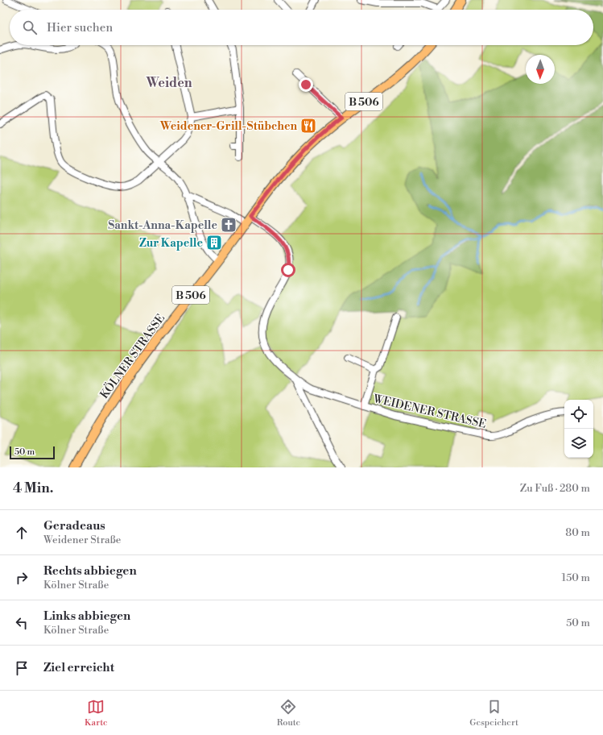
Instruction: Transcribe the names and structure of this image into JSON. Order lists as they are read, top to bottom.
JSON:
{
  "streets": {
    "main road": ["B 506", "KÖLNER STRASSE"],
    "street": ["WEIDENER STRASSE"]
  },
  "crossings": [
    ["KÖLNER STRASSE", "WEIDENER STRASSE"]
  ],
  "districts": ["Weiden"],
  "places": {
    "restaurant": ["Weidener-Grill-Stübchen"],
    "church": ["Sankt-Anna-Kapelle"],
    "building": ["Zur Kapelle"]
  },
  "scale_bar": "50 m",
  "north": "bottom",
  "page": {
    "search": "Hier suchen",
    "scale": "50 m",
    "heading": ["4 Min.", "Zu Fuß · 280 m"],
    "list": [
      ["Geradeaus", "Weidener Straße", "80 m"],
      ["Rechts abbiegen", "Kölner Straße", "150 m"],
      ["Links abbiegen", "Kölner Straße", "50 m"],
      "Ziel erreicht"
    ],
    "nav": ["Karte", "Route", "Gespeichert"]
  }
}
